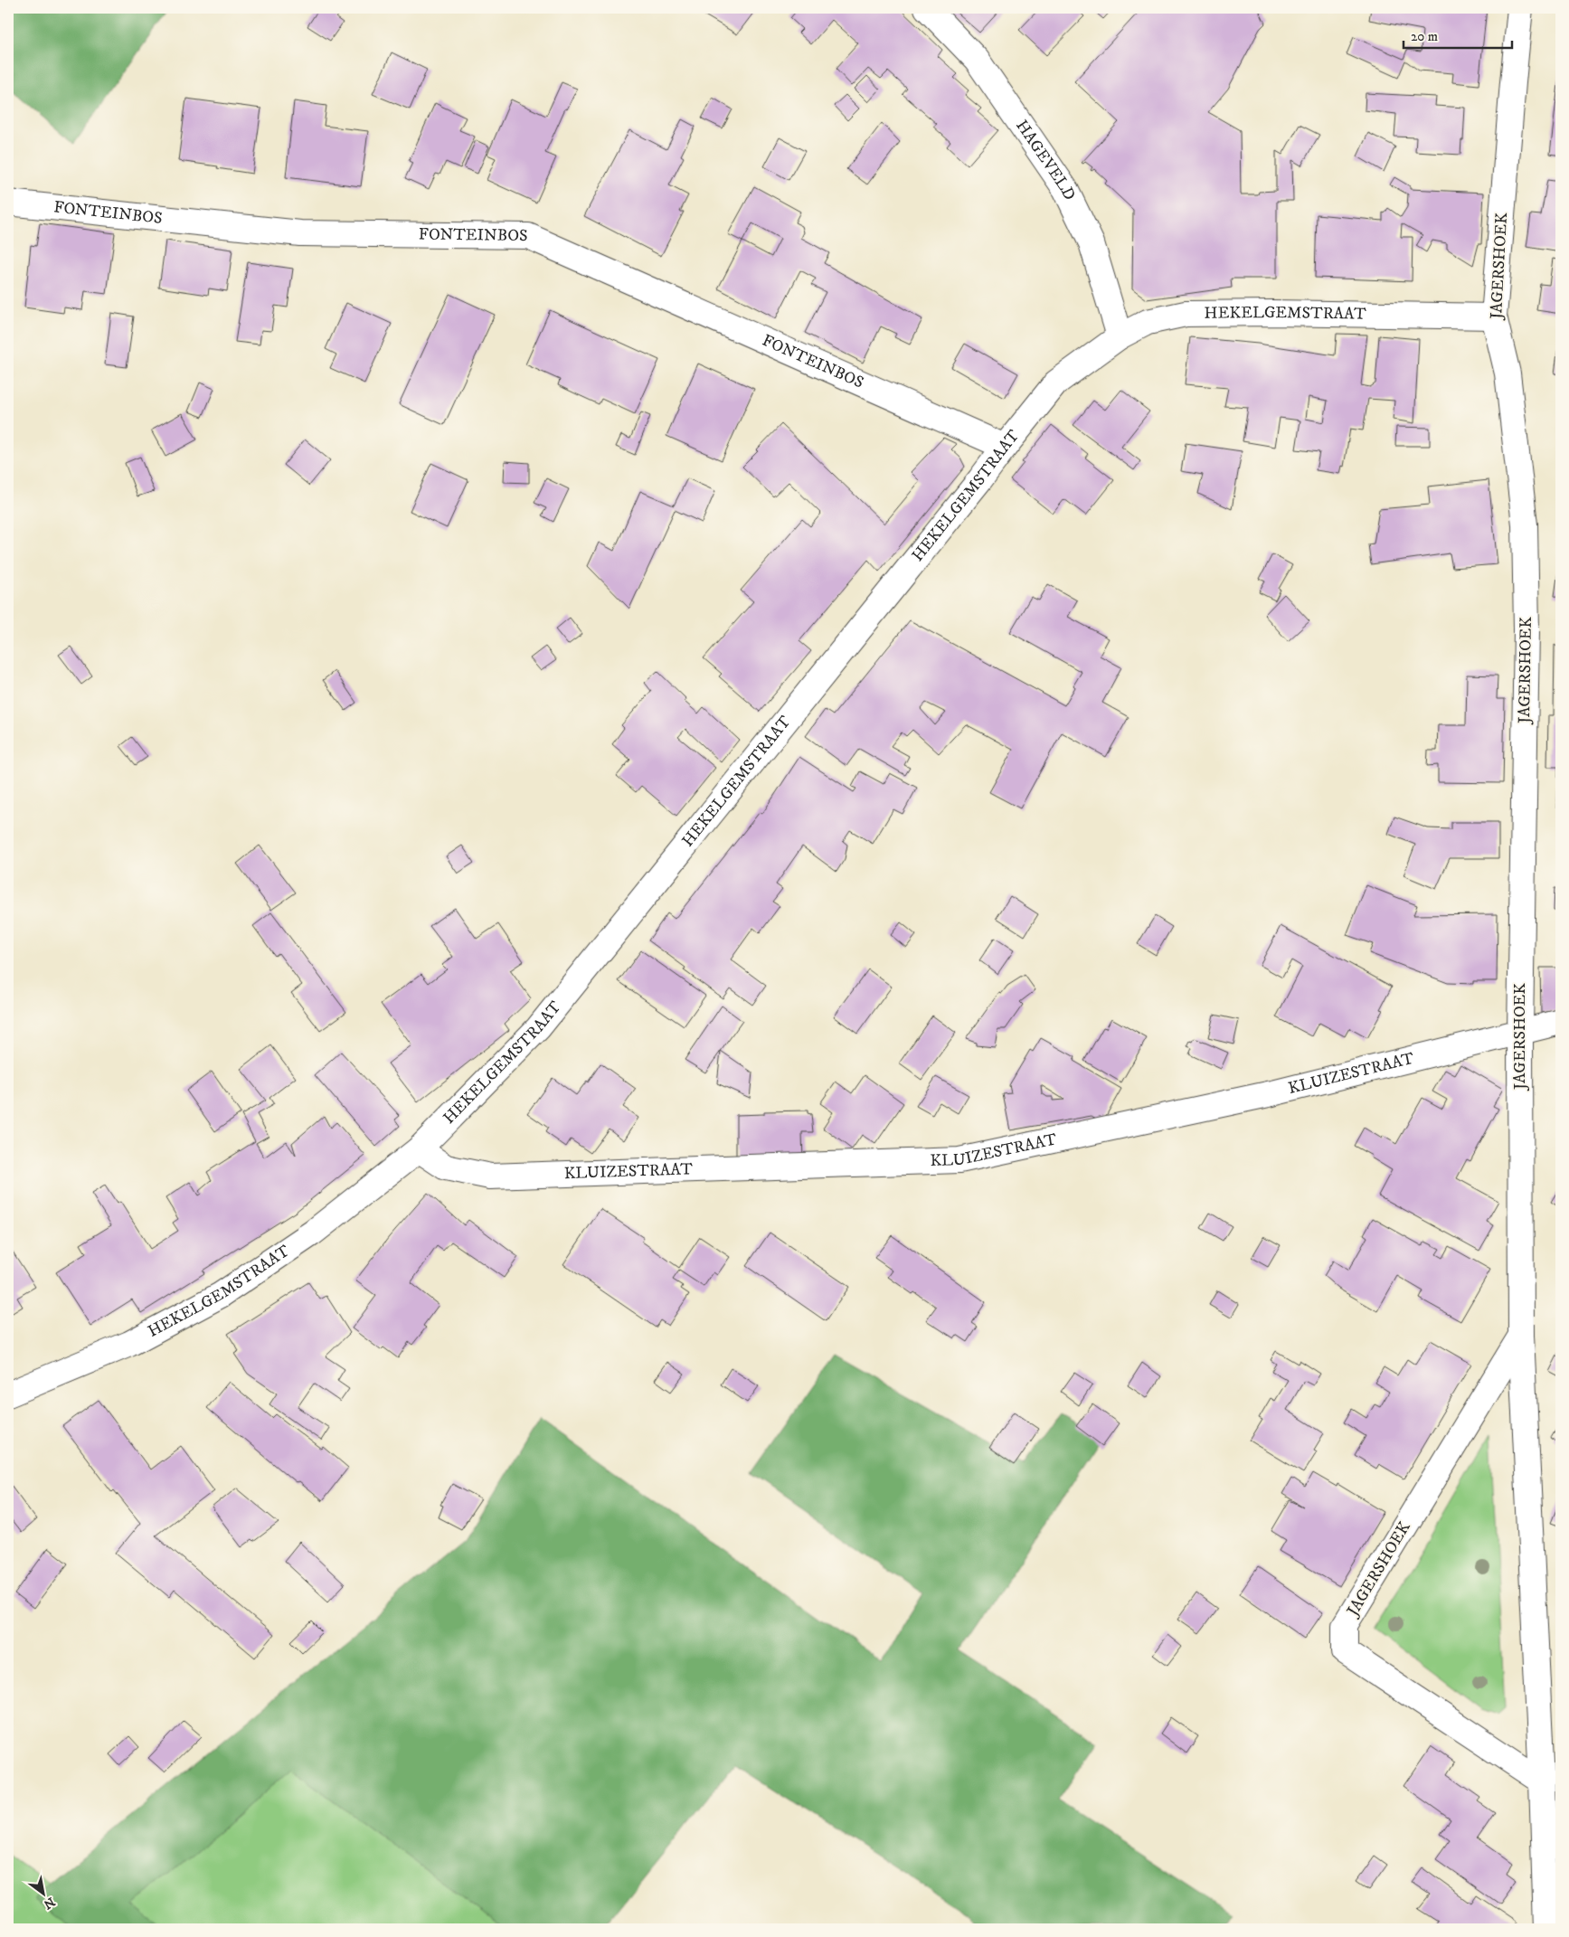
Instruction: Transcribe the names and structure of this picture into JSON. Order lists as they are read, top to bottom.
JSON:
{
  "streets": {
    "street": [
      "HAGEVELD",
      "FONTEINBOS",
      "JAGERSHOEK",
      "HEKELGEMSTRAAT",
      "KLUIZESTRAAT"
    ]
  },
  "crossings": [
    ["HAGEVELD", "HEKELGEMSTRAAT"],
    ["FONTEINBOS", "HEKELGEMSTRAAT"],
    ["JAGERSHOEK", "HEKELGEMSTRAAT"],
    ["JAGERSHOEK", "KLUIZESTRAAT"],
    ["HEKELGEMSTRAAT", "KLUIZESTRAAT"]
  ],
  "scale_bar": "20 m",
  "north": "bottom right"
}
